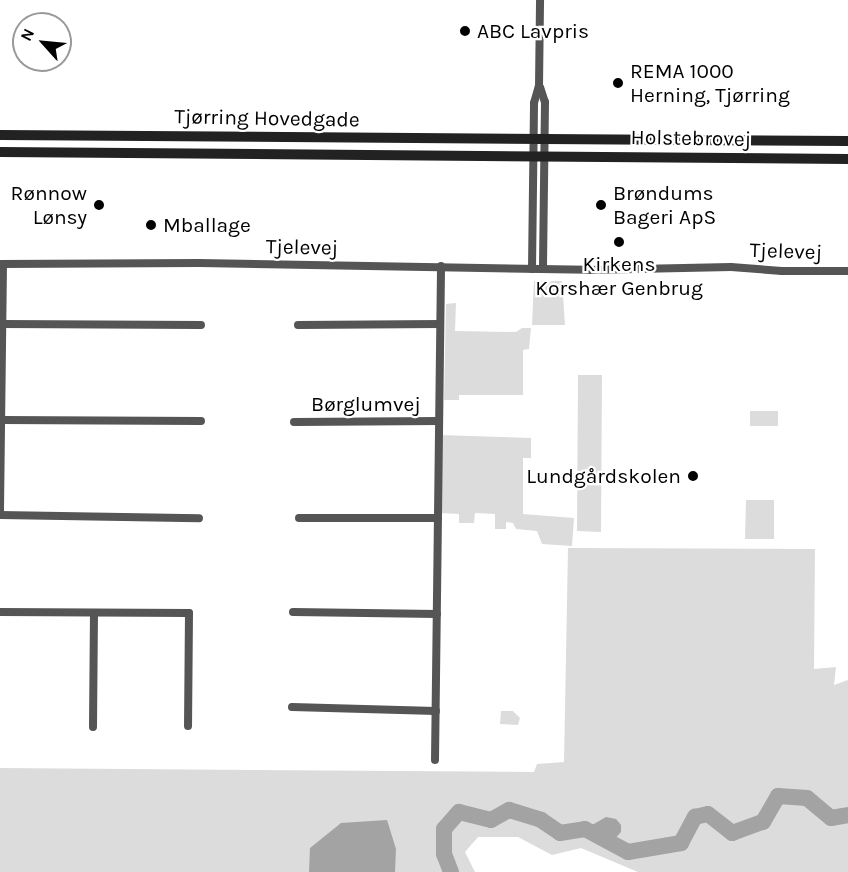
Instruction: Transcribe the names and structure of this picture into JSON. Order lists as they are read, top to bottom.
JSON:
{
  "streets": {
    "main road": ["Tjørring Hovedgade", "Holstebrovej"],
    "street": ["Tjelevej", "Børglumvej"]
  },
  "crossings": [
    ["Tjørring Hovedgade", "Holstebrovej"],
    ["Tjelevej", "Børglumvej"]
  ],
  "places": [
    "ABC Lavpris",
    "REMA 1000 Herning, Tjørring",
    "Rønnow Lønsy",
    "Brøndums Bageri ApS",
    "Mballage",
    "Kirkens Korshær Genbrug",
    "Lundgårdskolen"
  ],
  "north": "top left"
}
